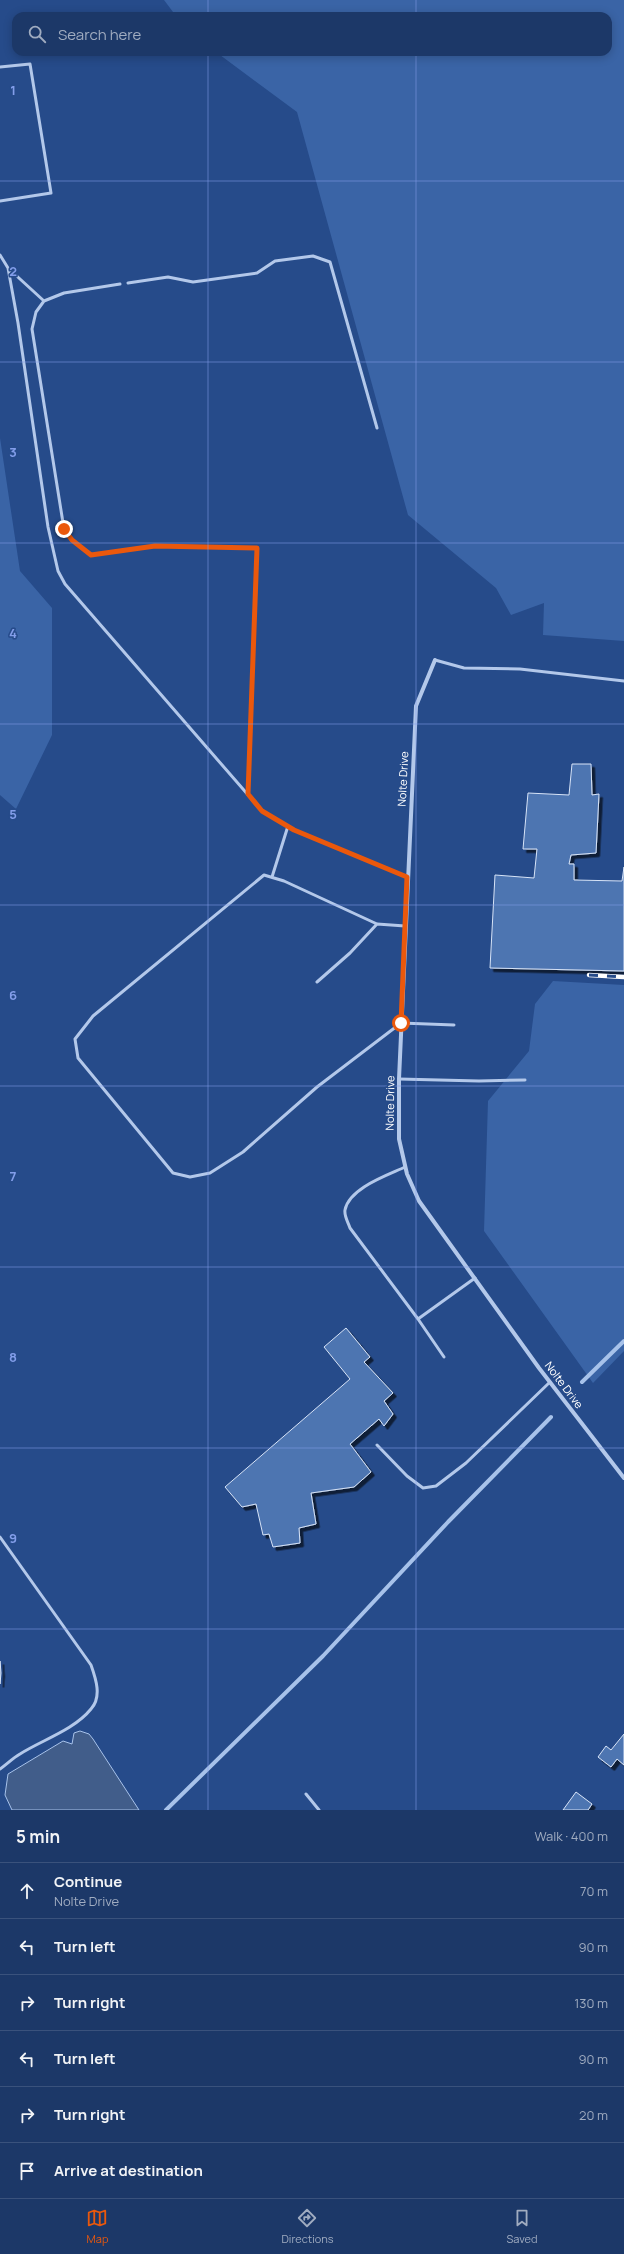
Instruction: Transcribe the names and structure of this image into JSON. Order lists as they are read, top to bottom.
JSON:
{
  "streets": {
    "street": ["Nolte Drive"]
  },
  "page": {
    "search": "Search here",
    "heading": ["5 min", "Walk · 400 m"],
    "list": [
      ["Continue", "Nolte Drive", "70 m"],
      ["Turn left", "90 m"],
      ["Turn right", "130 m"],
      ["Turn left", "90 m"],
      ["Turn right", "20 m"],
      "Arrive at destination"
    ],
    "nav": ["Map", "Directions", "Saved"]
  },
  "grid": {
    "rows": [
      "1",
      "2",
      "3",
      "4",
      "5",
      "6",
      "7",
      "8",
      "9"
    ]
  }
}
